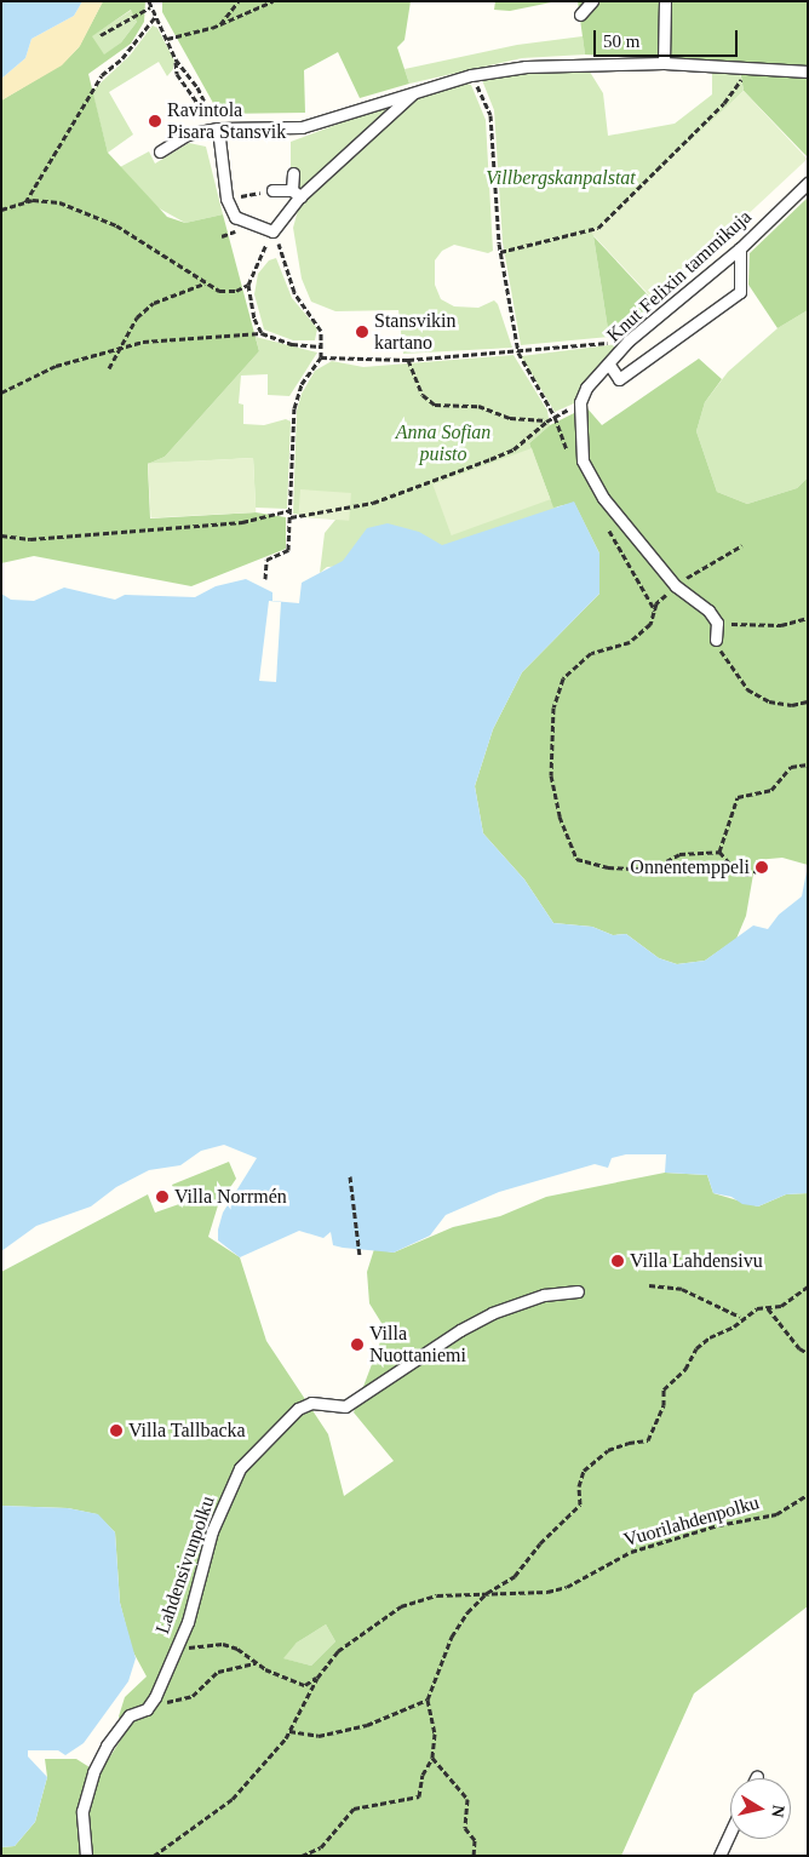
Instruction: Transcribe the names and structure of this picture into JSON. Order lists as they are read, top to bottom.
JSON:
{
  "streets": {
    "lane": ["Knut Felixin tammikuja", "Lahdensivunpolku"],
    "path": ["Vuorilahdenpolku"]
  },
  "parks": ["Villbergskanpalstat", "Anna Sofian puisto"],
  "places": [
    "Ravintola Pisara Stansvik",
    "Stansvikin kartano",
    "Onnentemppeli",
    "Villa Norrmén",
    "Villa Lahdensivu",
    "Villa Nuottaniemi",
    "Villa Tallbacka"
  ],
  "scale_bar": "50 m",
  "north": "right"
}
